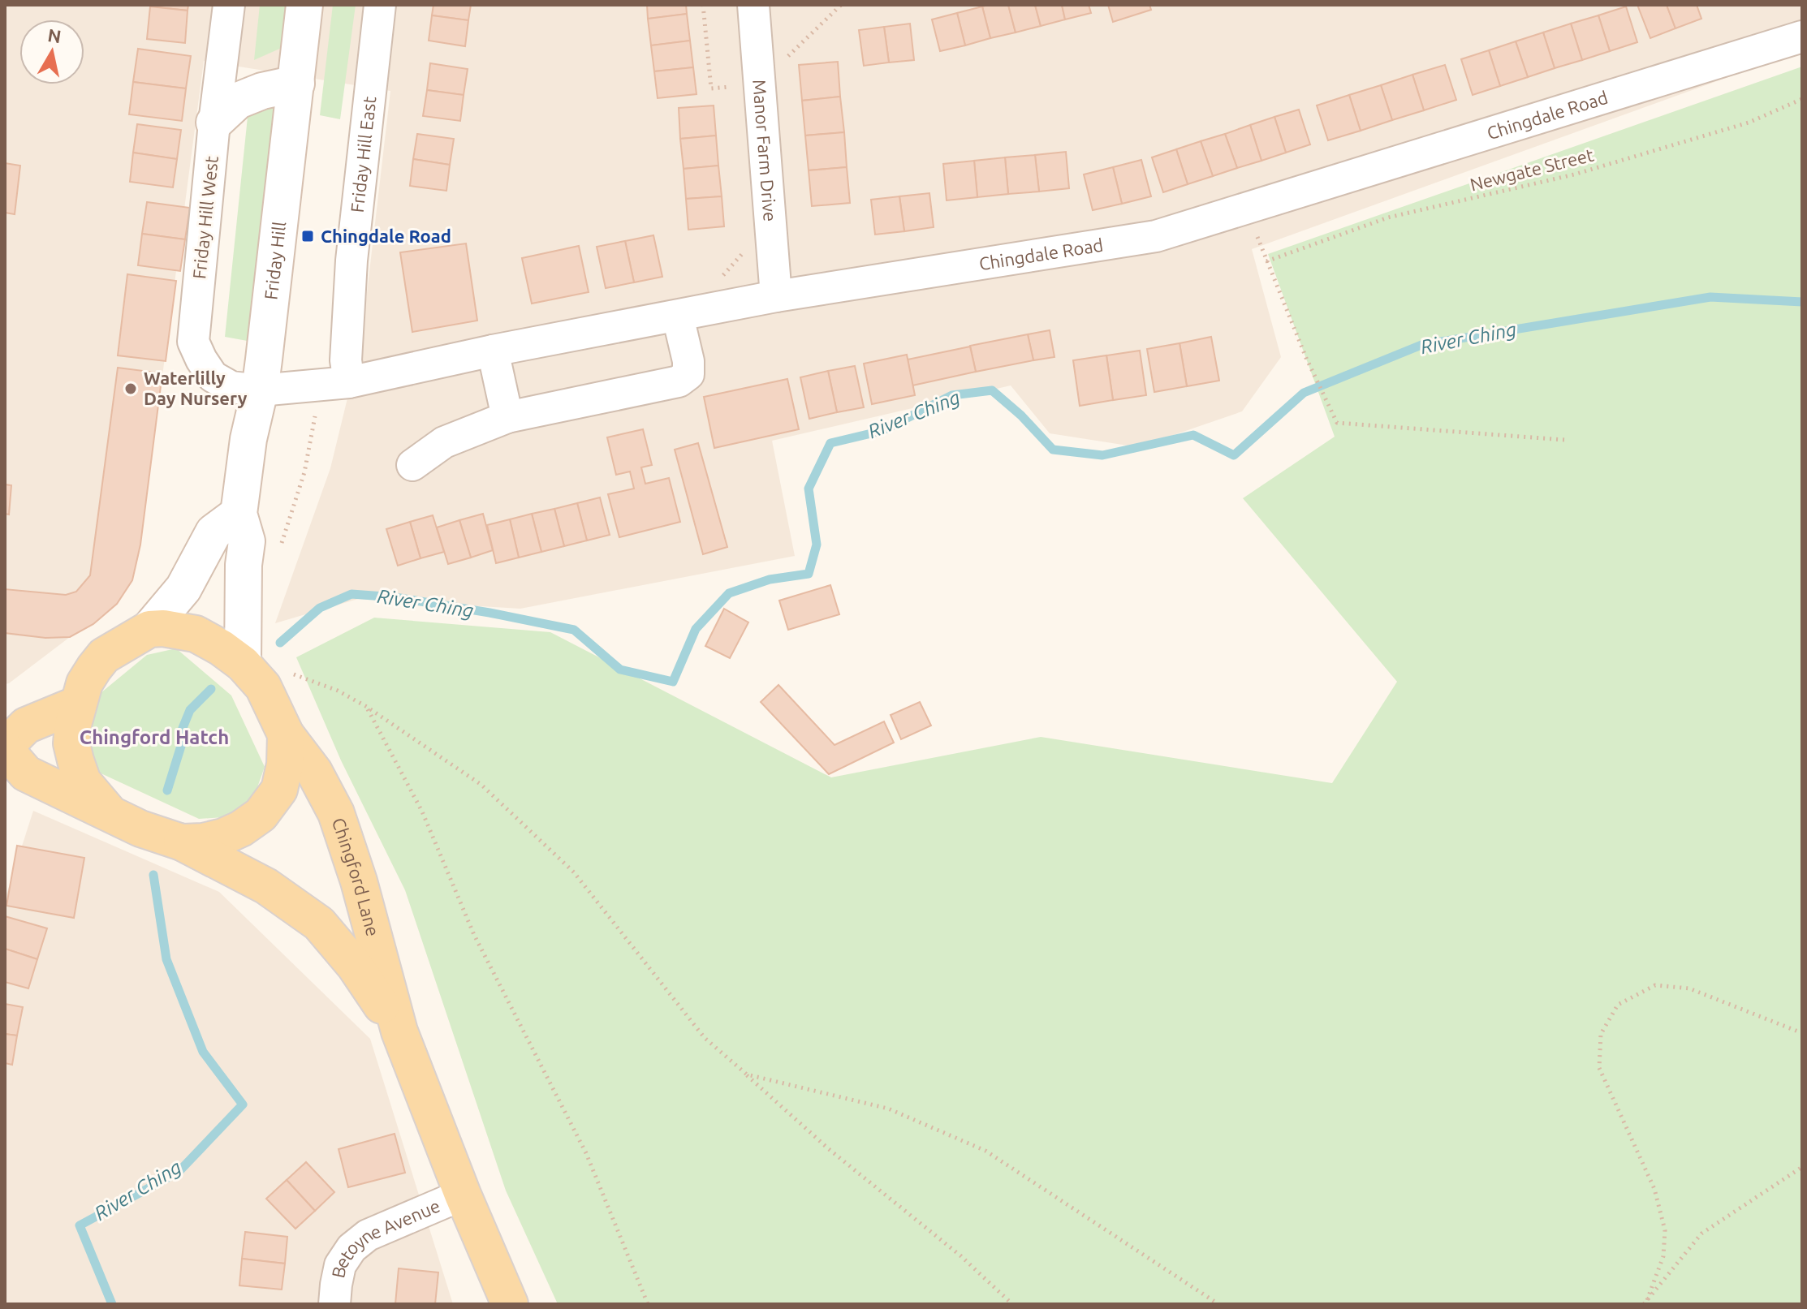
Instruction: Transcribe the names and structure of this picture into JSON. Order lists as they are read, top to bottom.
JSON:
{
  "streets": {
    "main road": ["Friday Hill", "Chingford Lane"],
    "street": [
      "Chingdale Road",
      "Manor Farm Drive",
      "Friday Hill East",
      "Friday Hill West",
      "Betoyne Avenue"
    ],
    "path": ["Newgate Street"]
  },
  "crossings": [
    ["Chingdale Road", "Manor Farm Drive"],
    ["Chingdale Road", "Friday Hill East"],
    ["Chingdale Road", "Friday Hill West"],
    ["Chingdale Road", "Friday Hill"],
    ["Friday Hill West", "Friday Hill"],
    ["Friday Hill", "Chingford Lane"],
    ["Chingford Lane", "Betoyne Avenue"]
  ],
  "districts": ["Chingford Hatch"],
  "water": ["River Ching"],
  "places": {
    "transit": ["Chingdale Road"],
    "other": ["Waterlilly Day Nursery"]
  },
  "north": "top"
}
